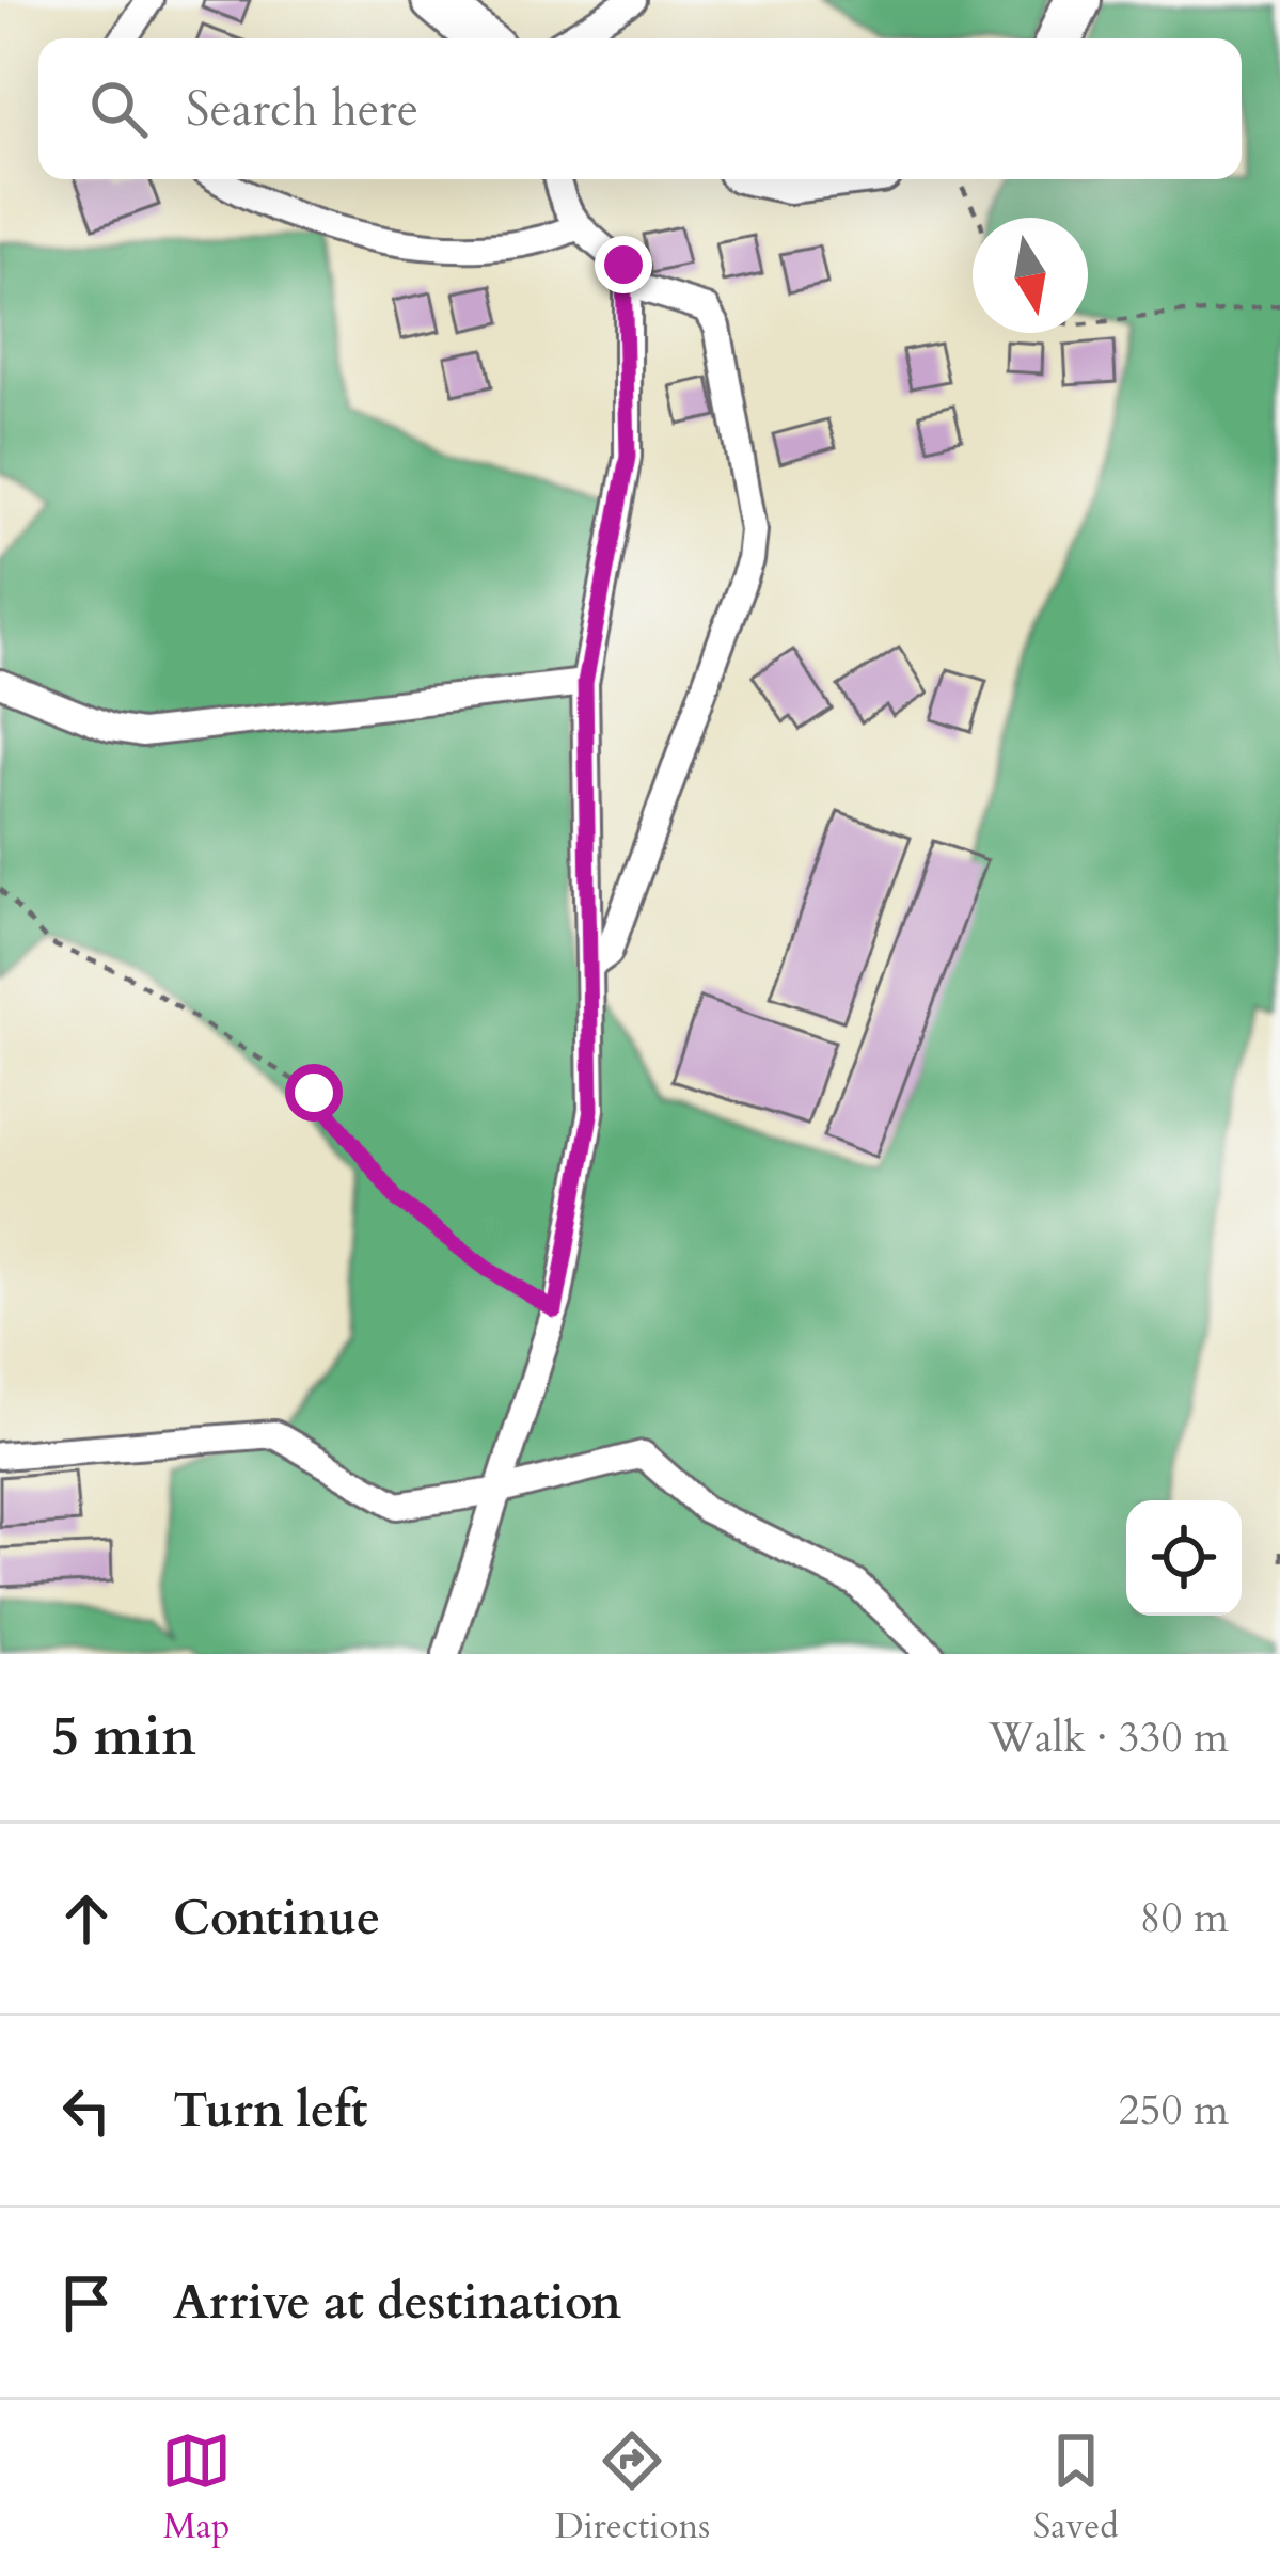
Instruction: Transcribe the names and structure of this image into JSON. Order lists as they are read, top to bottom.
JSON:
{
  "north": "bottom",
  "page": {
    "search": "Search here",
    "heading": ["5 min", "Walk · 330 m"],
    "list": [
      ["Continue", "80 m"],
      ["Turn left", "250 m"],
      "Arrive at destination"
    ],
    "nav": ["Map", "Directions", "Saved"]
  }
}
